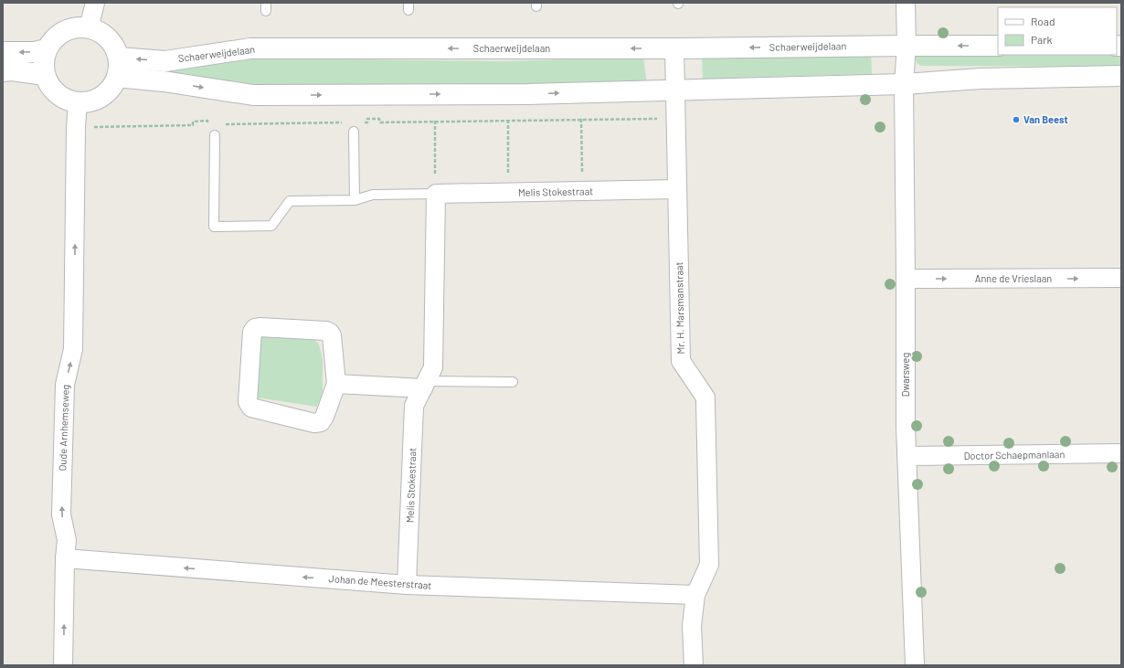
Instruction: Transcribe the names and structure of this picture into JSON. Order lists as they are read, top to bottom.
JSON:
{
  "streets": {
    "street": [
      "Schaerweijdelaan",
      "Melis Stokestraat",
      "Anne de Vrieslaan",
      "Mr. H. Marsmanstraat",
      "Dwarsweg",
      "Oude Arnhemseweg",
      "Doctor Schaepmanlaan",
      "Johan de Meesterstraat"
    ]
  },
  "crossings": [
    ["Schaerweijdelaan", "Mr. H. Marsmanstraat"],
    ["Schaerweijdelaan", "Oude Arnhemseweg"],
    ["Melis Stokestraat", "Mr. H. Marsmanstraat"],
    ["Melis Stokestraat", "Johan de Meesterstraat"],
    ["Anne de Vrieslaan", "Dwarsweg"],
    ["Mr. H. Marsmanstraat", "Johan de Meesterstraat"],
    ["Dwarsweg", "Doctor Schaepmanlaan"],
    ["Oude Arnhemseweg", "Johan de Meesterstraat"]
  ],
  "one_way": ["Anne de Vrieslaan", "Oude Arnhemseweg", "Johan de Meesterstraat"],
  "places": ["Van Beest"],
  "legend": ["Road", "Park"]
}
